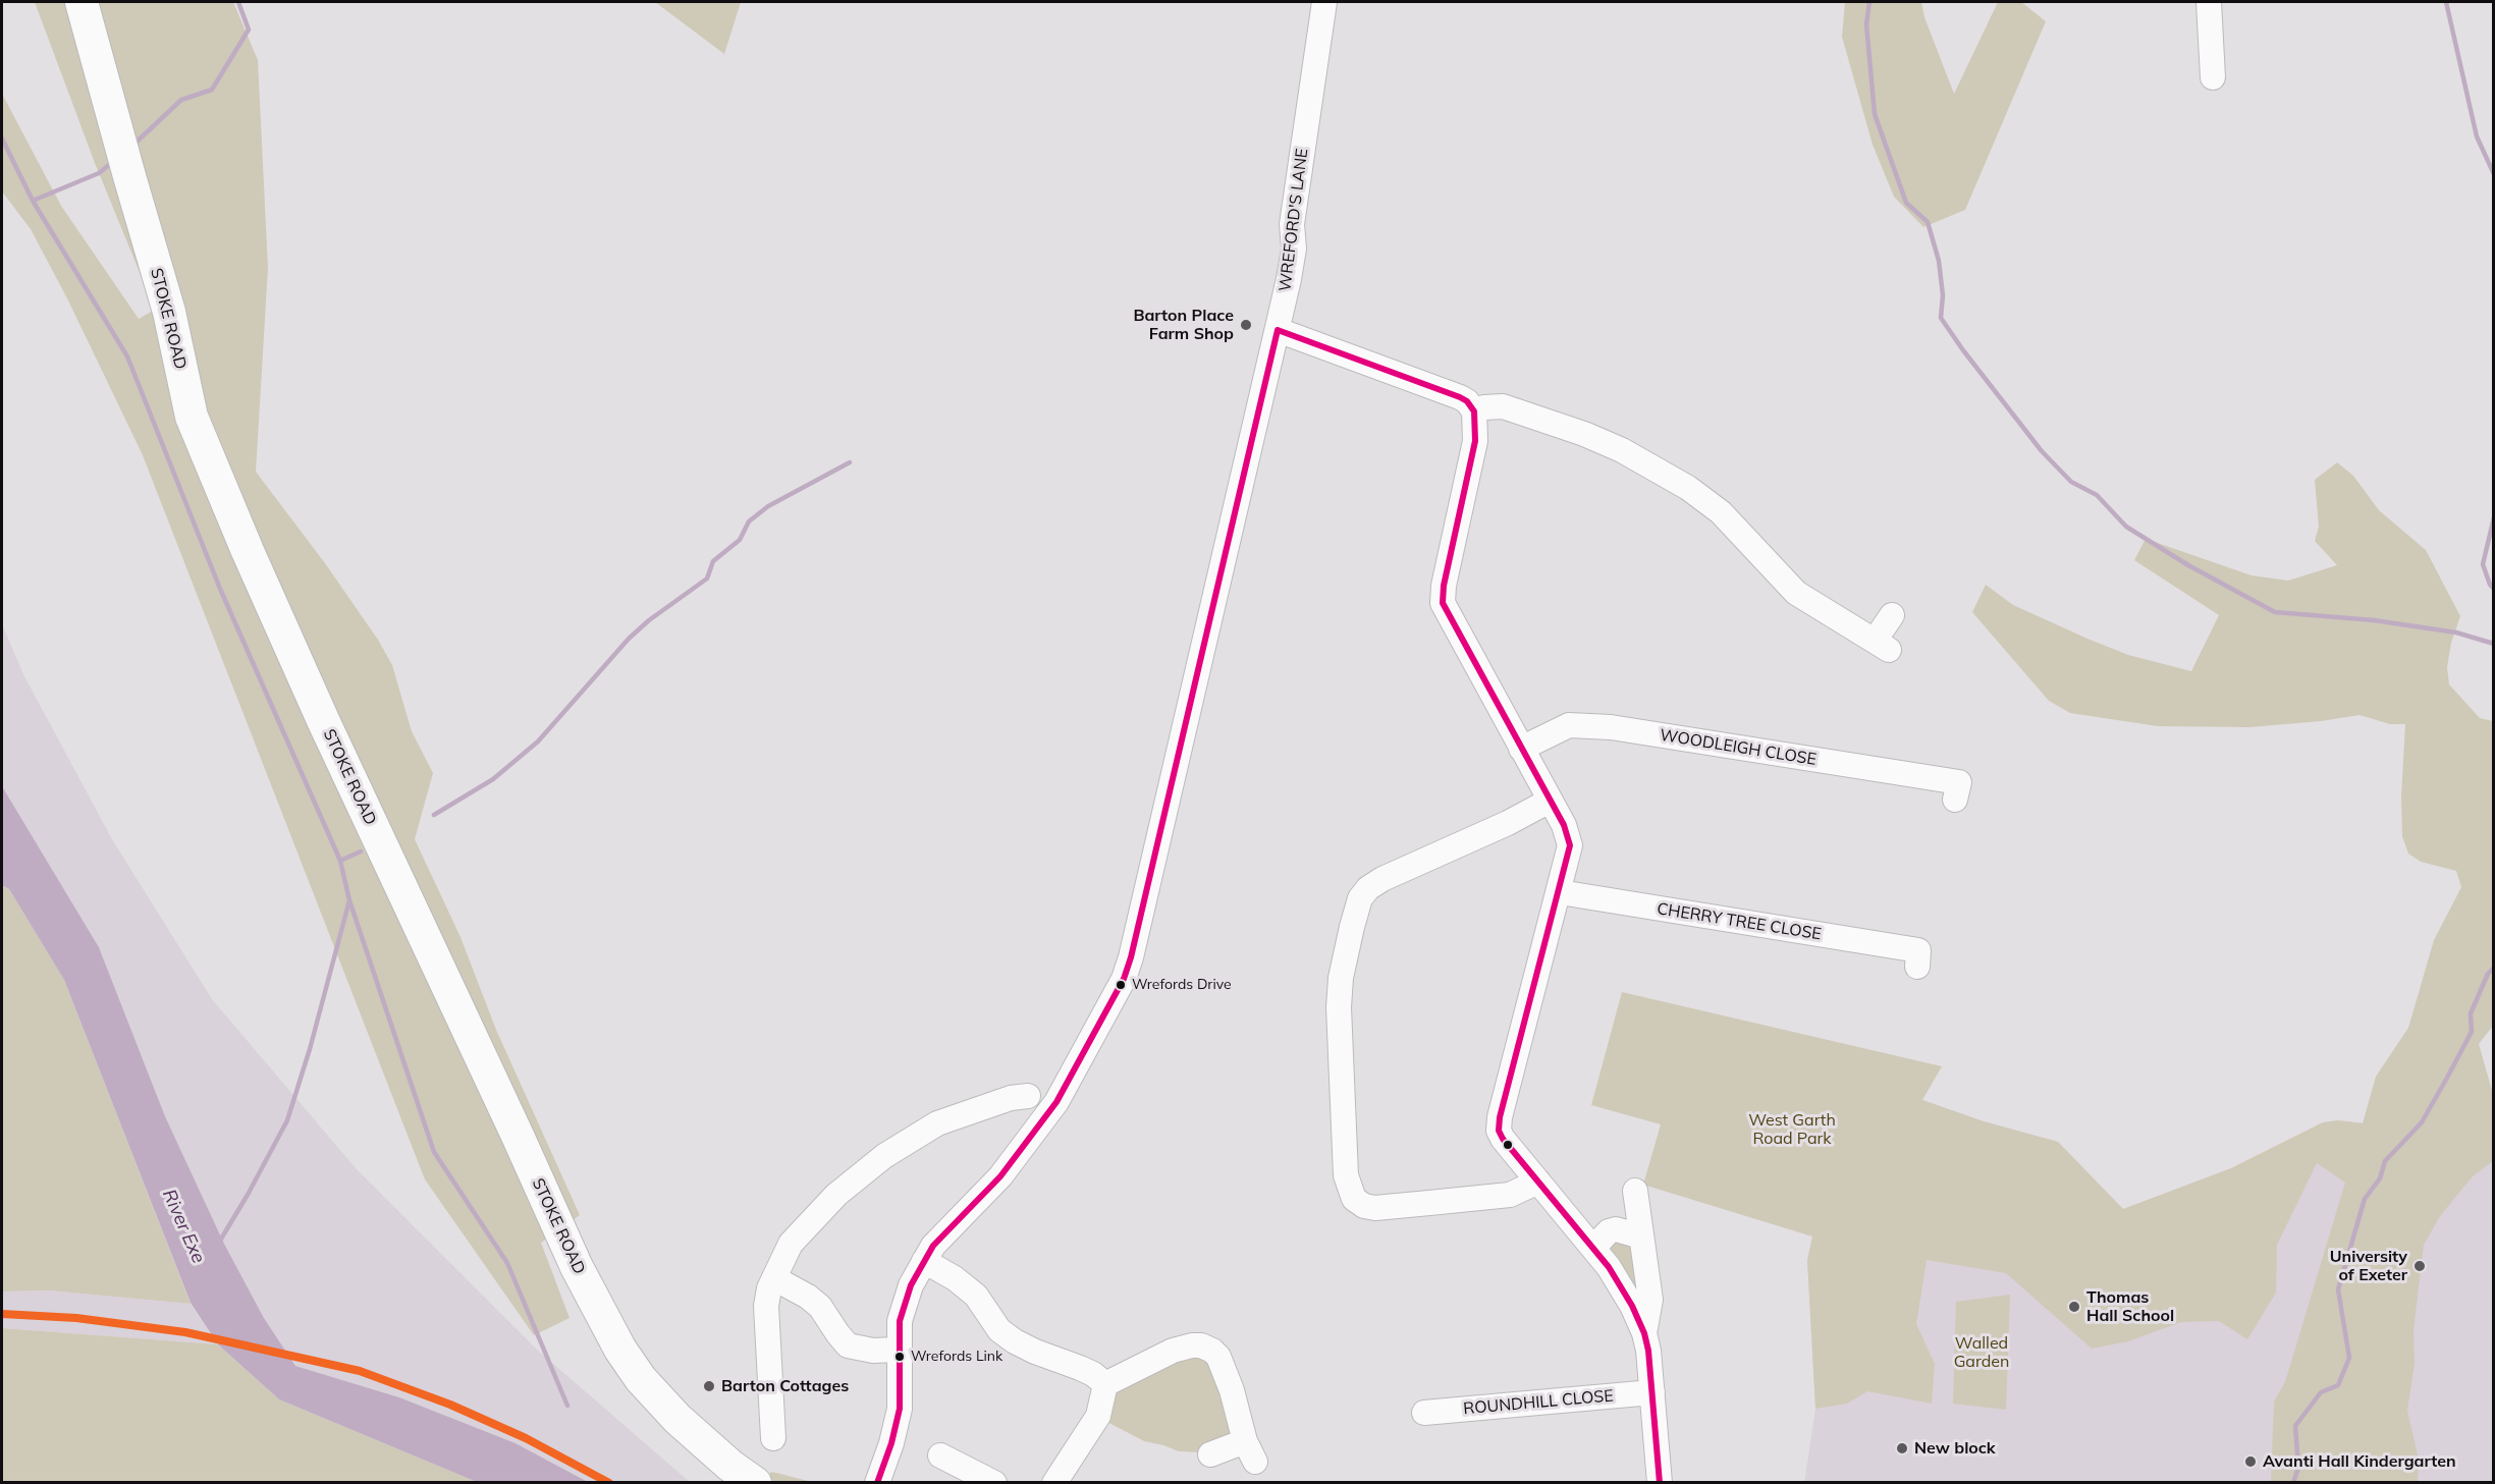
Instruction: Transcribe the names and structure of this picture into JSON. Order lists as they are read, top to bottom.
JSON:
{
  "streets": {
    "main road": ["STOKE ROAD"],
    "street": [
      "WREFORD'S LANE",
      "WOODLEIGH CLOSE",
      "CHERRY TREE CLOSE",
      "ROUNDHILL CLOSE"
    ]
  },
  "water": ["River Exe"],
  "parks": ["West Garth Road Park", "Walled Garden"],
  "places": [
    "Barton Place Farm Shop",
    "Wrefords Drive",
    "University of Exeter",
    "Thomas Hall School",
    "Wrefords Link",
    "Barton Cottages",
    "New block",
    "Avanti Hall Kindergarten"
  ]
}
